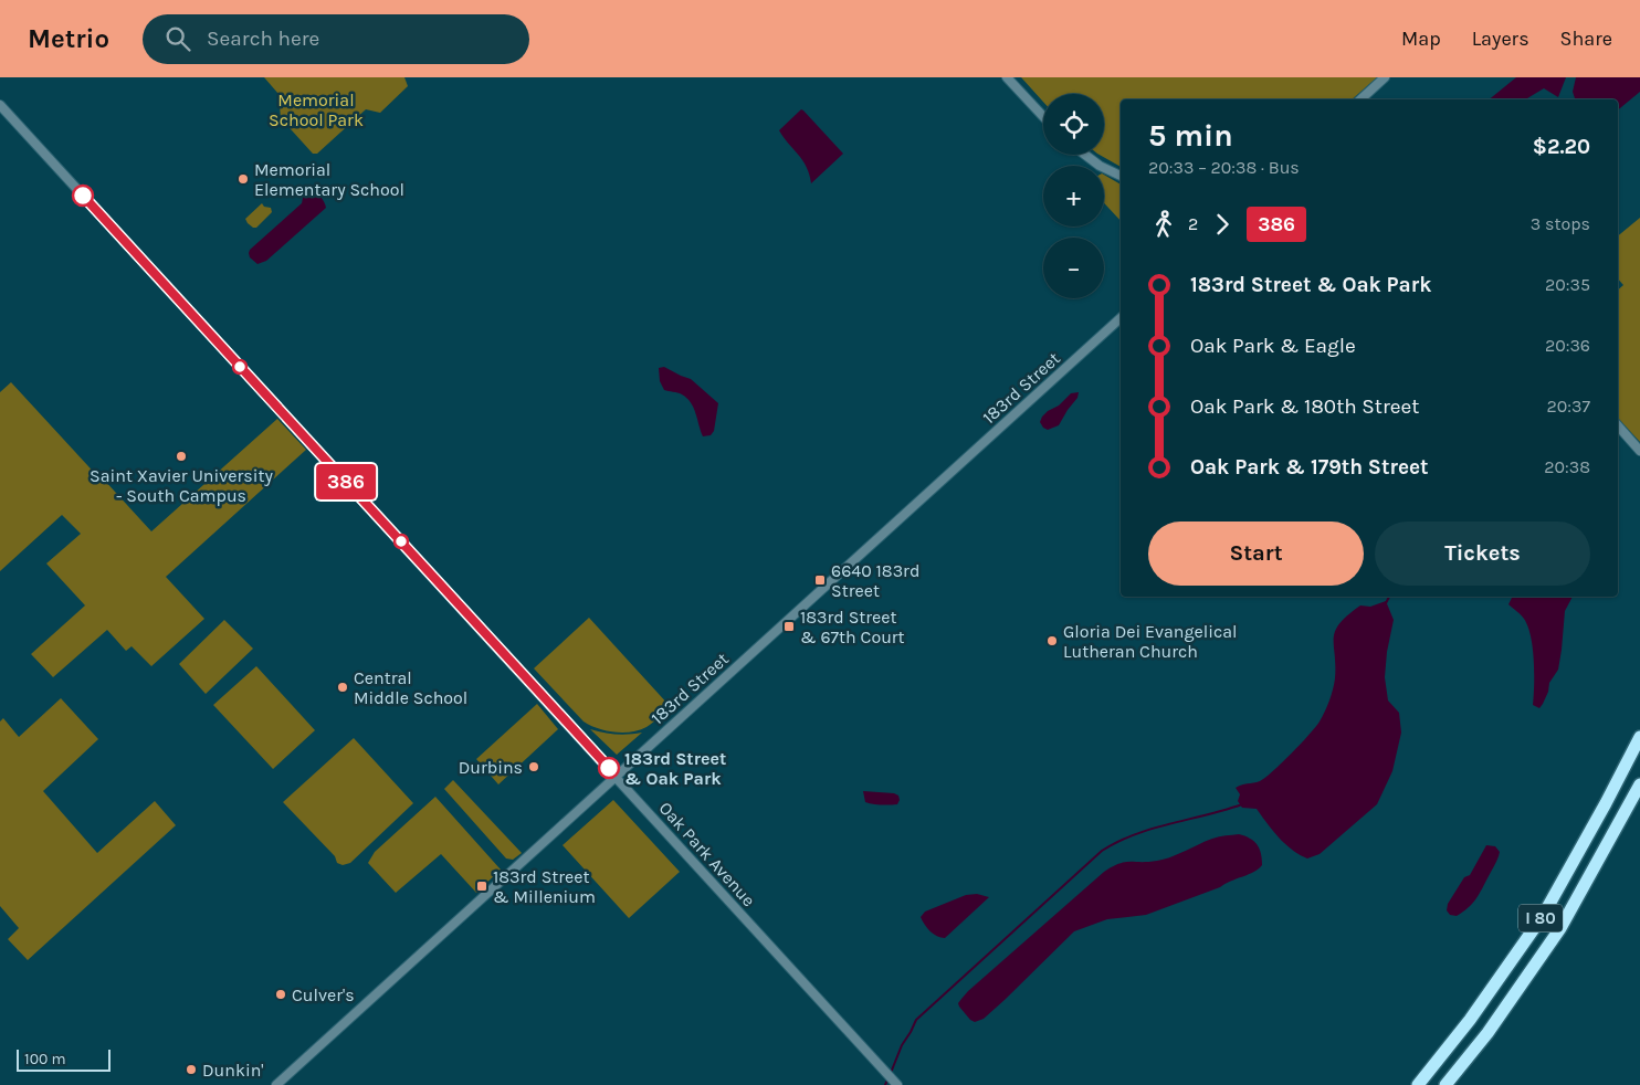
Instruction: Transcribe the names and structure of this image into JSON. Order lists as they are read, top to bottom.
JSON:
{
  "streets": {
    "highway": ["I 80"],
    "street": ["183rd Street", "Oak Park Avenue"]
  },
  "crossings": [
    ["183rd Street", "Oak Park Avenue"]
  ],
  "parks": ["Memorial School Park"],
  "places": {
    "other": [
      "Memorial Elementary School",
      "Saint Xavier University - South Campus",
      "Gloria Dei Evangelical Lutheran Church",
      "Central Middle School",
      "Durbins",
      "183rd Street & Oak Park",
      "Culver's",
      "Dunkin'"
    ],
    "transit": ["6640 183rd Street", "183rd Street & 67th Court", "183rd Street & Millenium"]
  },
  "lines": ["bus line 386"],
  "scale_bar": "100 m",
  "page": {
    "header": "Metrio",
    "search": "Search here",
    "nav": ["Map", "Layers", "Share"],
    "on_map": "386",
    "map_buttons": ["+", "−"],
    "heading": ["5 min", "20:33 – 20:38 · Bus", "$2.20"],
    "legs": ["2", "386", "3 stops"],
    "list": [
      {
        "name": "183rd Street & Oak Park",
        "value": "20:35"
      },
      {
        "name": "Oak Park & Eagle",
        "value": "20:36"
      },
      {
        "name": "Oak Park & 180th Street",
        "value": "20:37"
      },
      {
        "name": "Oak Park & 179th Street",
        "value": "20:38"
      }
    ],
    "buttons": ["Start", "Tickets"],
    "scale": "100 m"
  }
}
